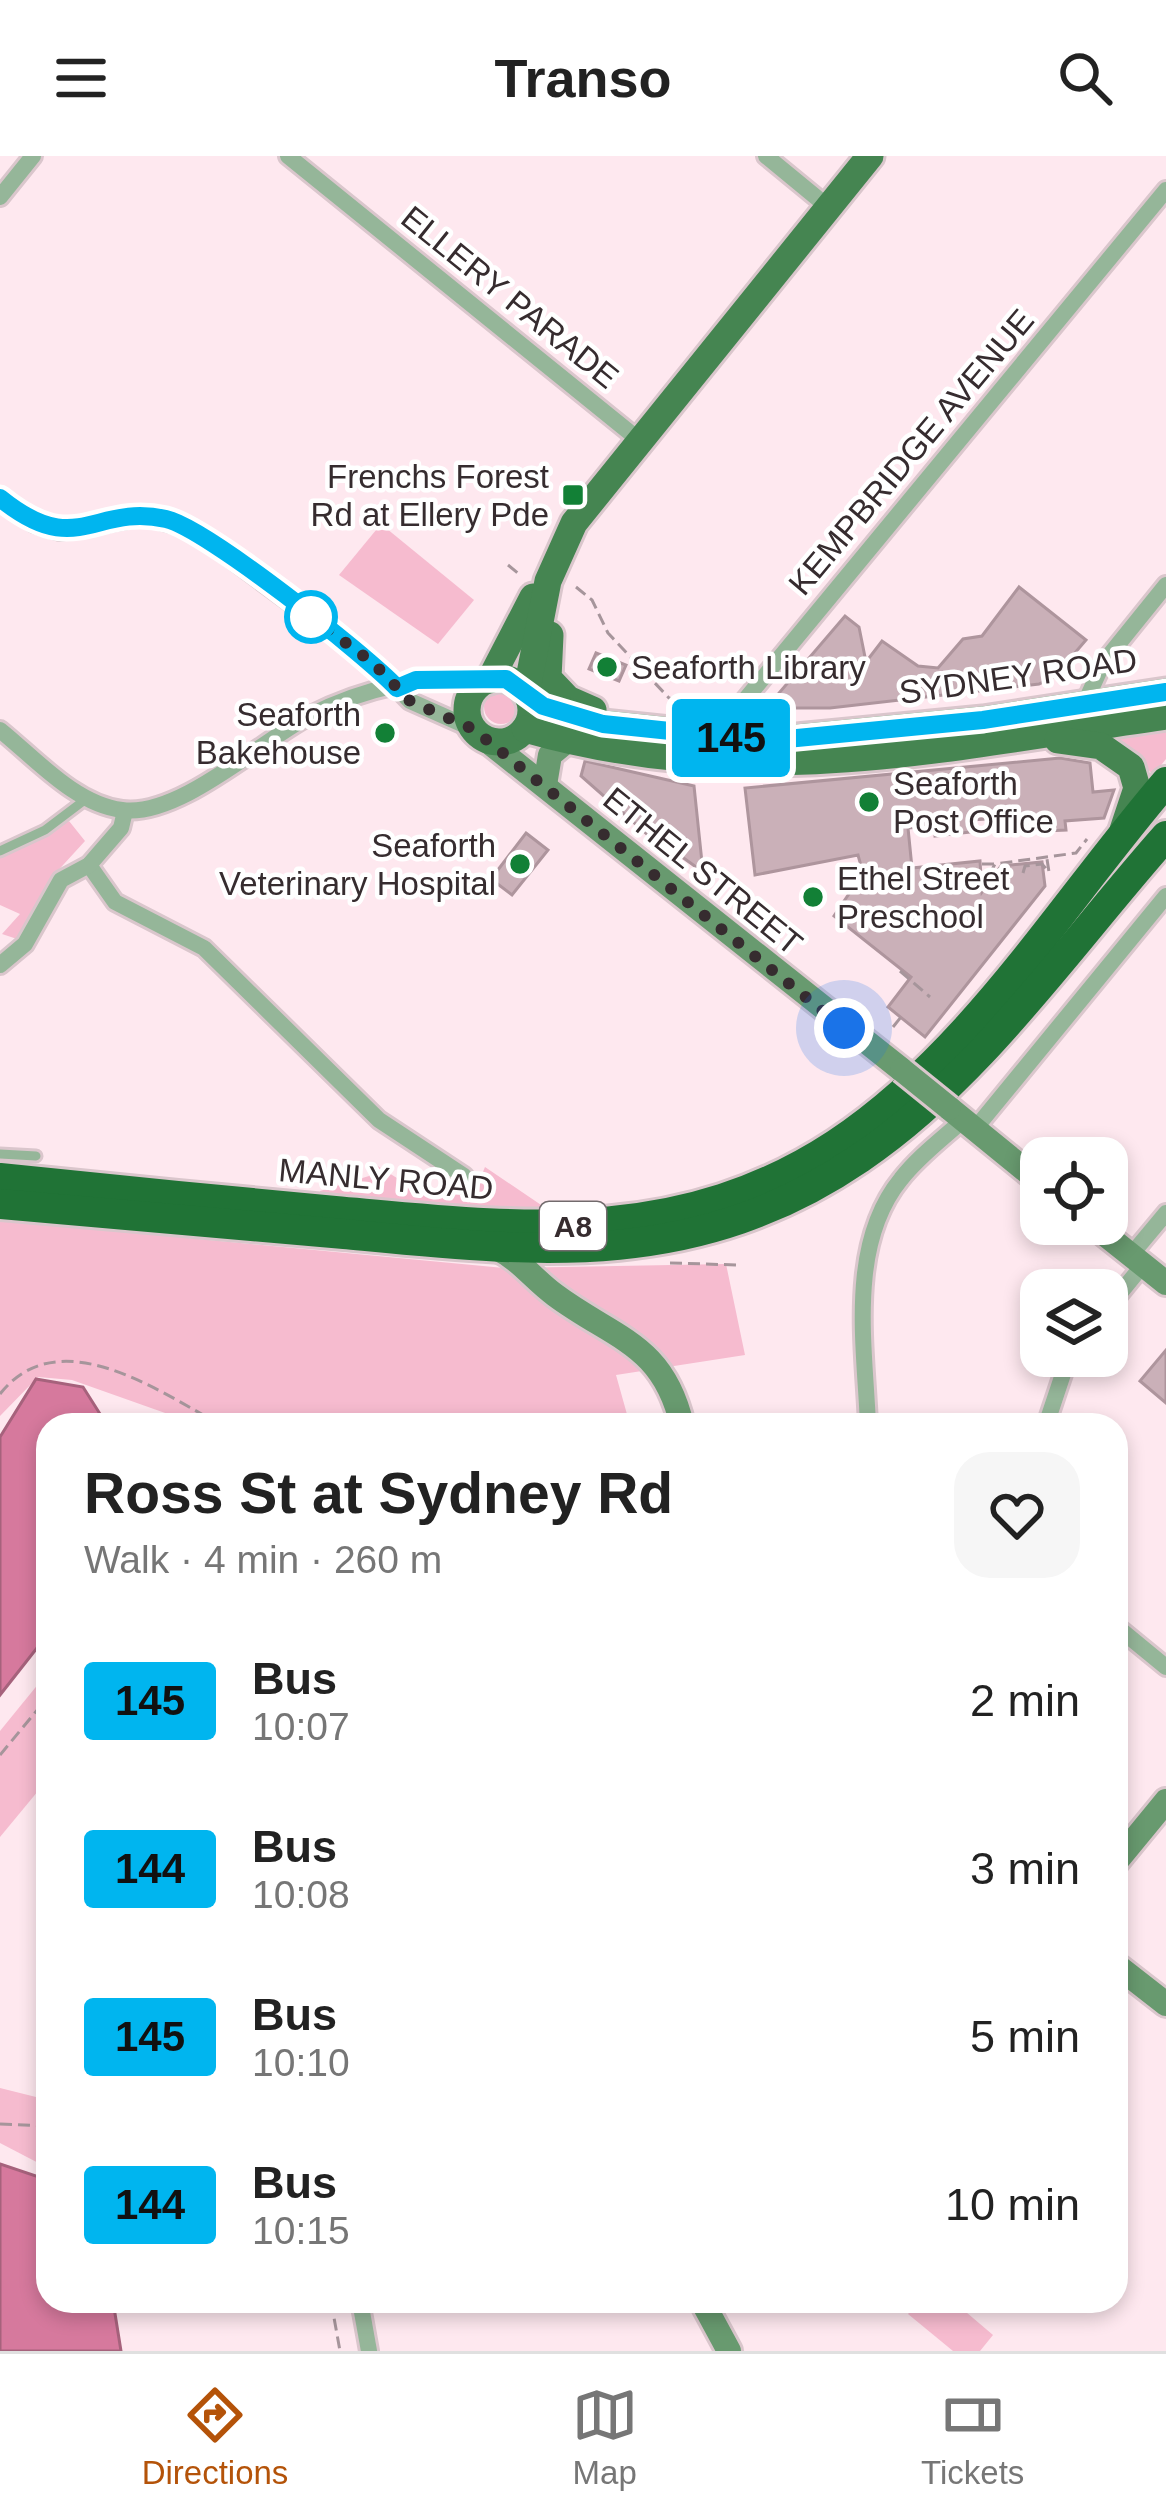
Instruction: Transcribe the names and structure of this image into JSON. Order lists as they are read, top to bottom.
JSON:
{
  "streets": {
    "highway": ["MANLY ROAD", "A8"],
    "main road": ["SYDNEY ROAD"],
    "street": ["ELLERY PARADE", "KEMPBRIDGE AVENUE", "ETHEL STREET"]
  },
  "crossings": [
    ["KEMPBRIDGE AVENUE", "SYDNEY ROAD"],
    ["SYDNEY ROAD", "ETHEL STREET"]
  ],
  "places": {
    "transit": ["Frenchs Forest Rd at Ellery Pde"],
    "other": [
      "Seaforth Library",
      "Seaforth Bakehouse",
      "Seaforth Post Office",
      "Seaforth Veterinary Hospital",
      "Ethel Street Preschool"
    ]
  },
  "lines": ["bus line 145"],
  "page": {
    "header": "Transo",
    "on_map": "145",
    "heading": ["Ross St at Sydney Rd", "Walk · 4 min · 260 m"],
    "list": [
      {
        "mark": "145",
        "name": "Bus",
        "note": "10:07",
        "value": "2 min"
      },
      {
        "mark": "144",
        "name": "Bus",
        "note": "10:08",
        "value": "3 min"
      },
      {
        "mark": "145",
        "name": "Bus",
        "note": "10:10",
        "value": "5 min"
      },
      {
        "mark": "144",
        "name": "Bus",
        "note": "10:15",
        "value": "10 min"
      }
    ],
    "tabs": ["Directions", "Map", "Tickets"]
  }
}
